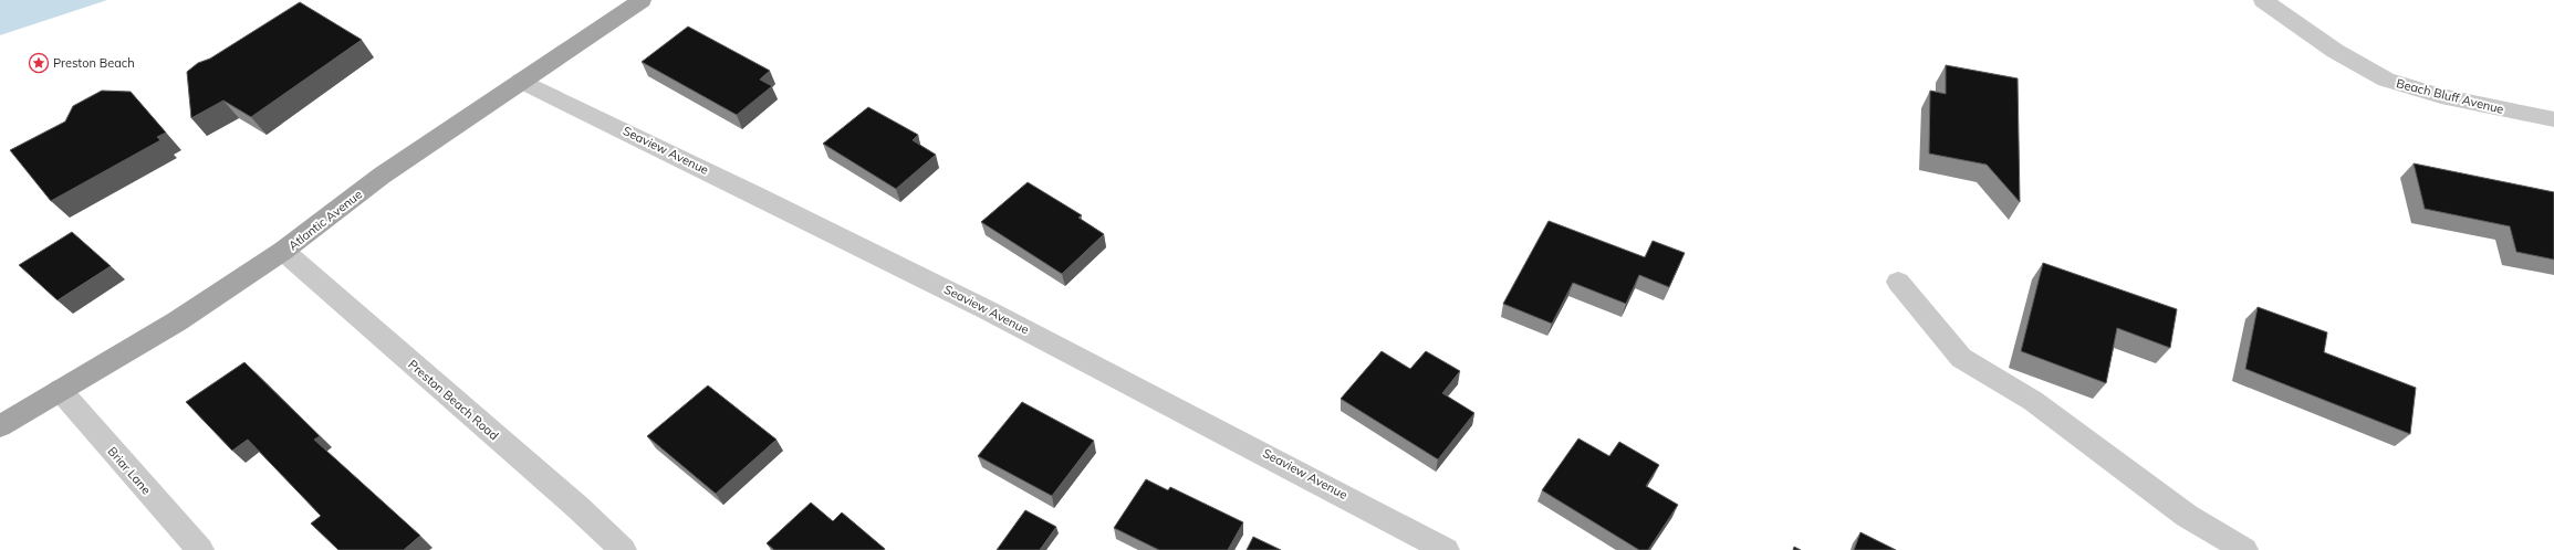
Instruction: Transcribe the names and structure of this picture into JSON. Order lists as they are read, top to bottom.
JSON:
{
  "streets": {
    "main road": ["Atlantic Avenue"],
    "street": [
      "Beach Bluff Avenue",
      "Seaview Avenue",
      "Preston Beach Road",
      "Briar Lane"
    ]
  },
  "crossings": [
    ["Seaview Avenue", "Atlantic Avenue"],
    ["Atlantic Avenue", "Preston Beach Road"],
    ["Atlantic Avenue", "Briar Lane"]
  ],
  "places": {
    "place": ["Preston Beach"]
  }
}
